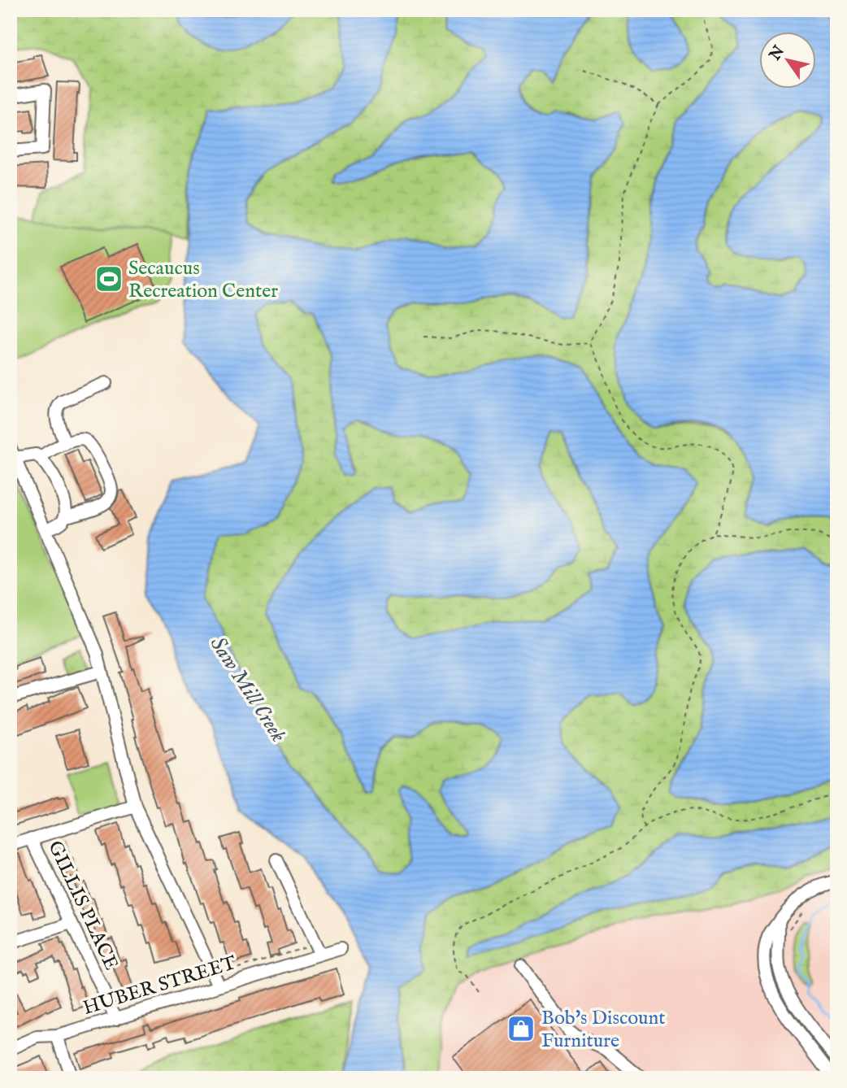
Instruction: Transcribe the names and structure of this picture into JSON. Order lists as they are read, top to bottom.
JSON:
{
  "streets": {
    "street": ["GILLIS PLACE", "HUBER STREET"]
  },
  "crossings": [
    ["GILLIS PLACE", "HUBER STREET"]
  ],
  "water": ["Saw Mill Creek"],
  "places": {
    "sports": ["Secaucus Recreation Center"],
    "shop": ["Bob's Discount Furniture"]
  },
  "north": "top left"
}
